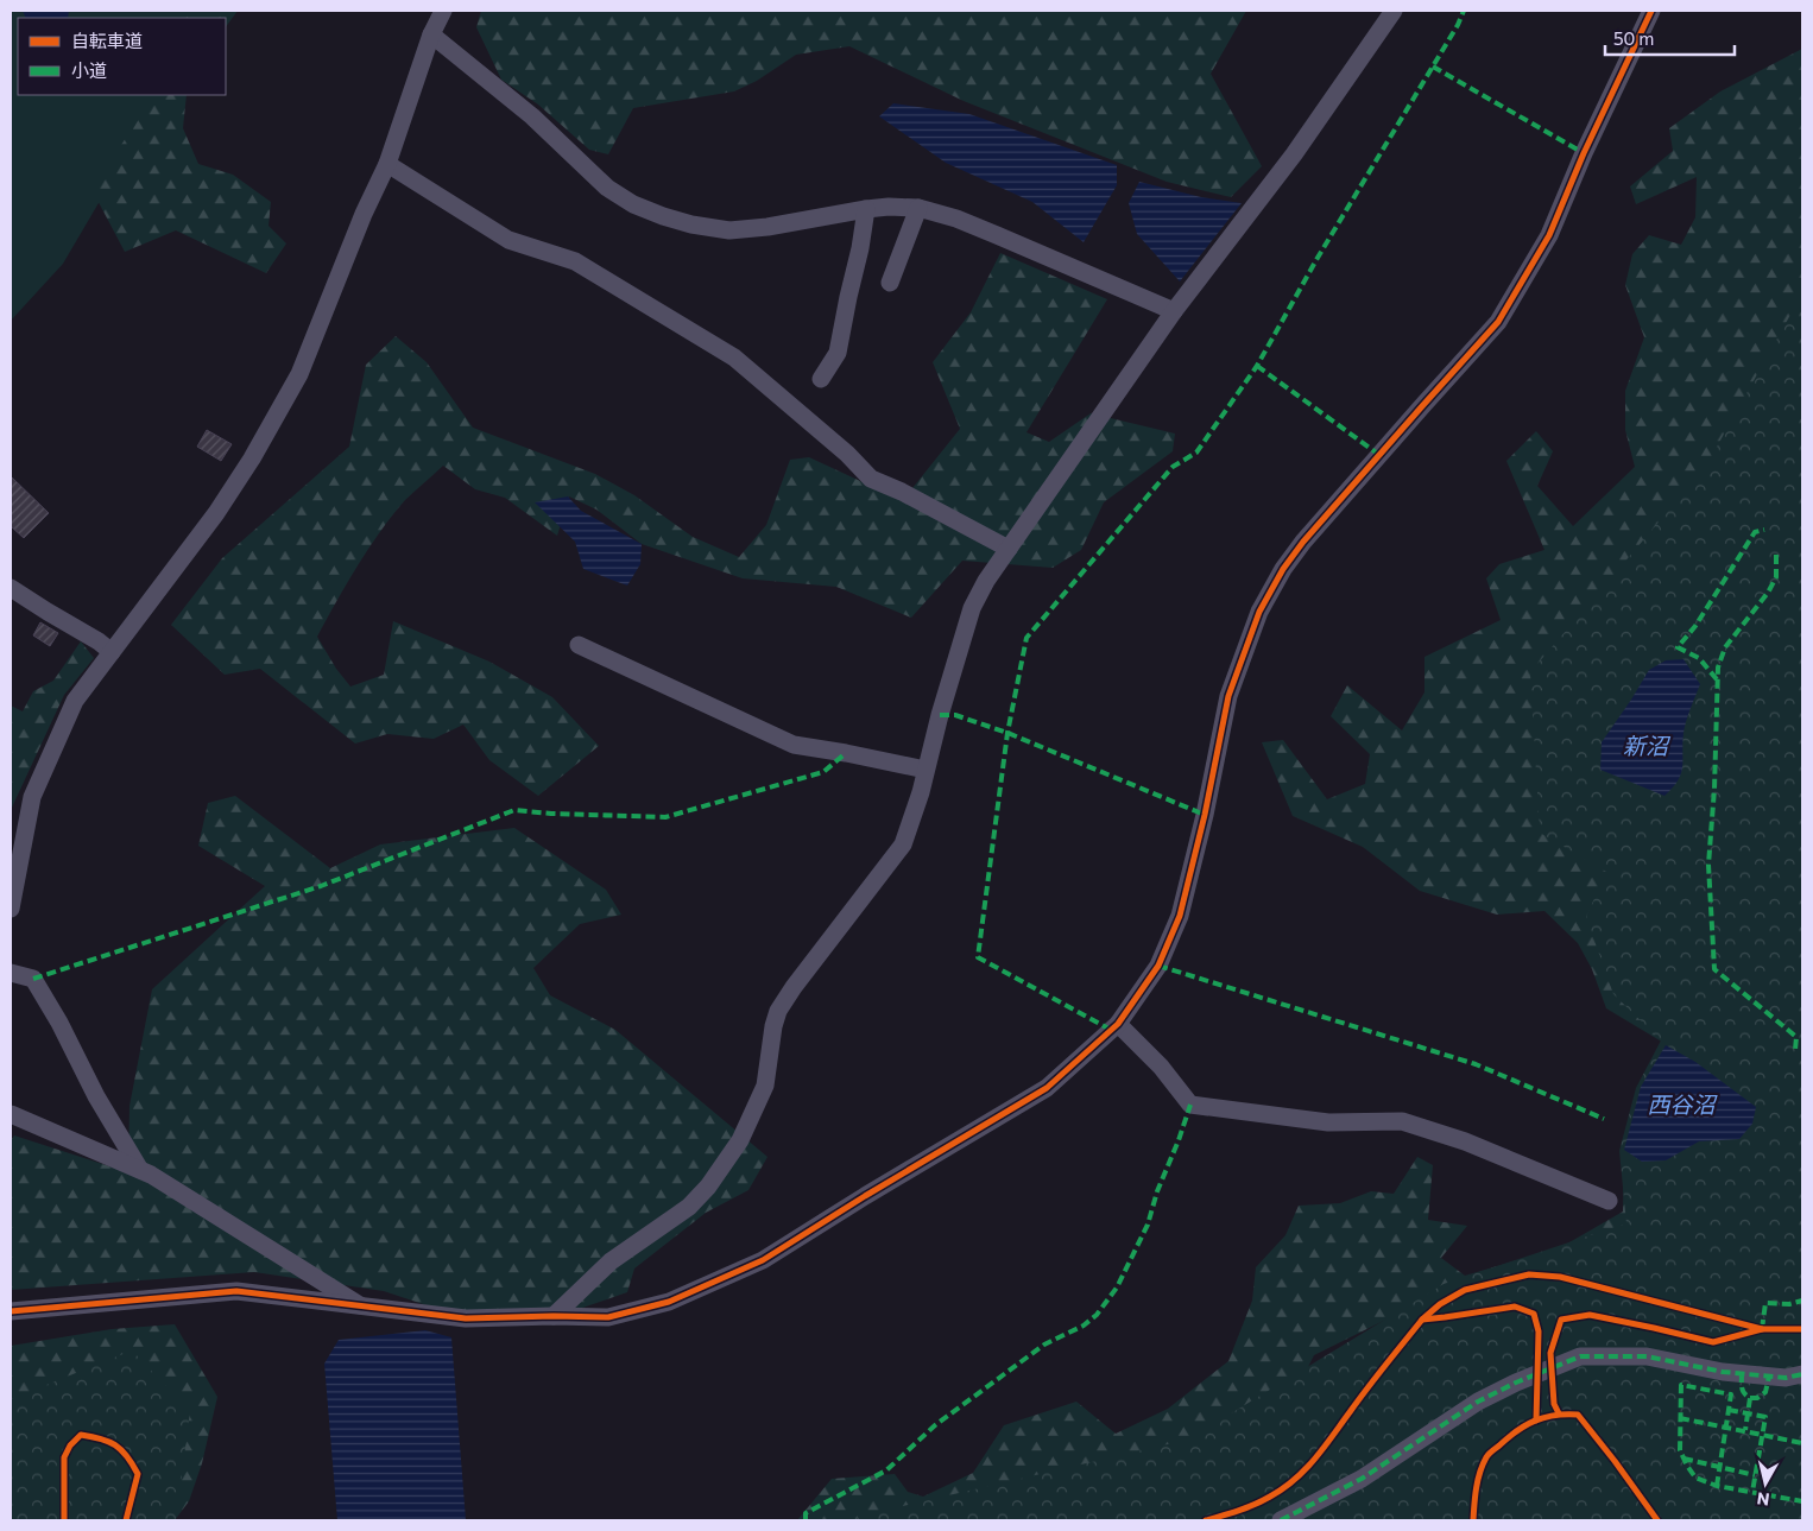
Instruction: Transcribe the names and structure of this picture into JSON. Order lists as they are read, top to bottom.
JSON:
{
  "water": ["新沼", "西谷沼"],
  "legend": ["自転車道", "小道"],
  "scale_bar": "50 m",
  "north": "bottom"
}
